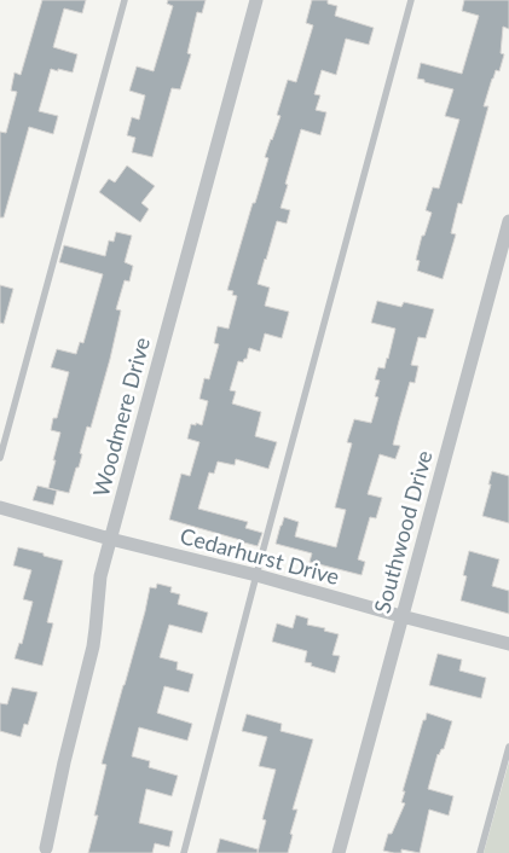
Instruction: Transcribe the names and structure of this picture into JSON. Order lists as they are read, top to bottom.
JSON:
{
  "streets": {
    "street": ["Woodmere Drive", "Southwood Drive", "Cedarhurst Drive"]
  },
  "crossings": [
    ["Woodmere Drive", "Cedarhurst Drive"],
    ["Southwood Drive", "Cedarhurst Drive"]
  ]
}
